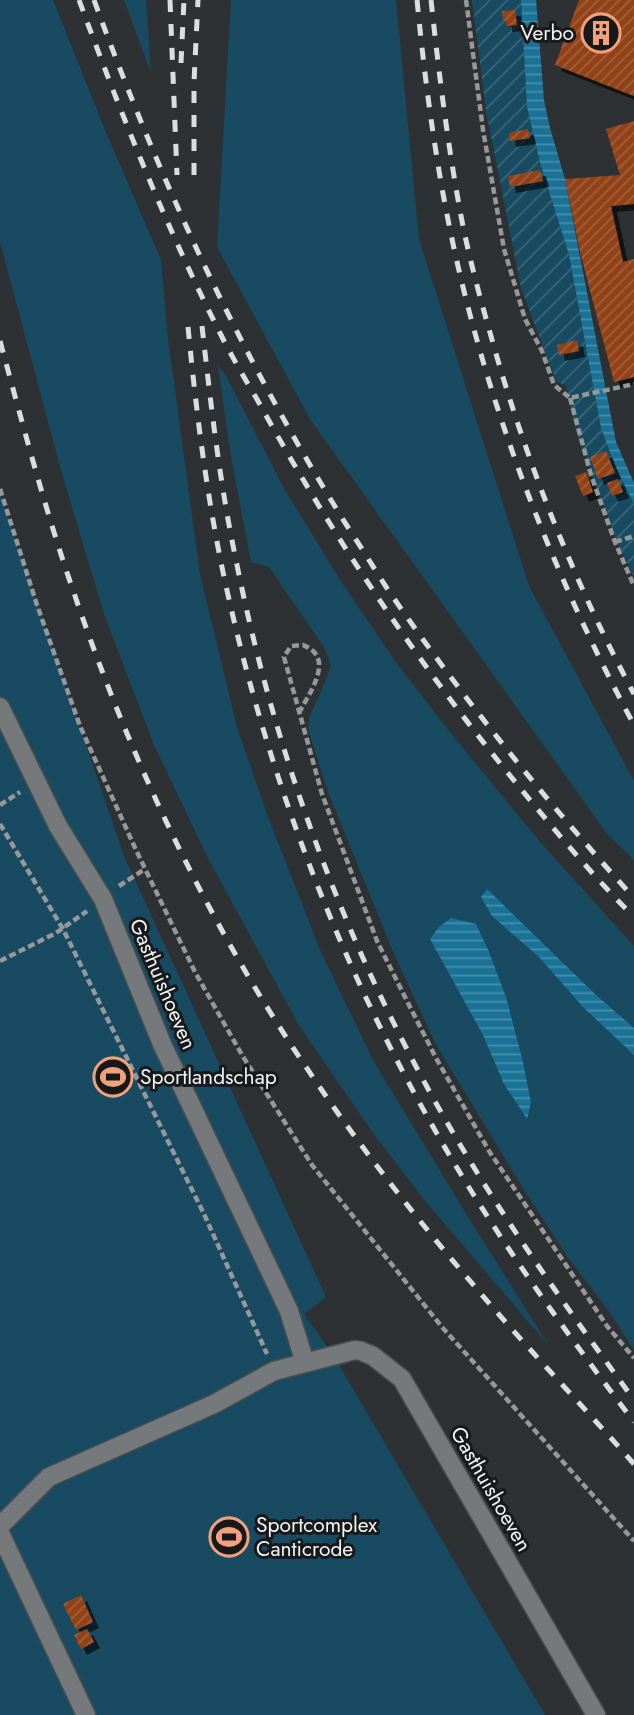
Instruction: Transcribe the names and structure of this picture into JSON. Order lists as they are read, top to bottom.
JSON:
{
  "streets": {
    "street": ["Gasthuishoeven"]
  },
  "places": {
    "building": ["Verbo"],
    "sports": ["Sportlandschap", "Sportcomplex Canticrode"]
  }
}
